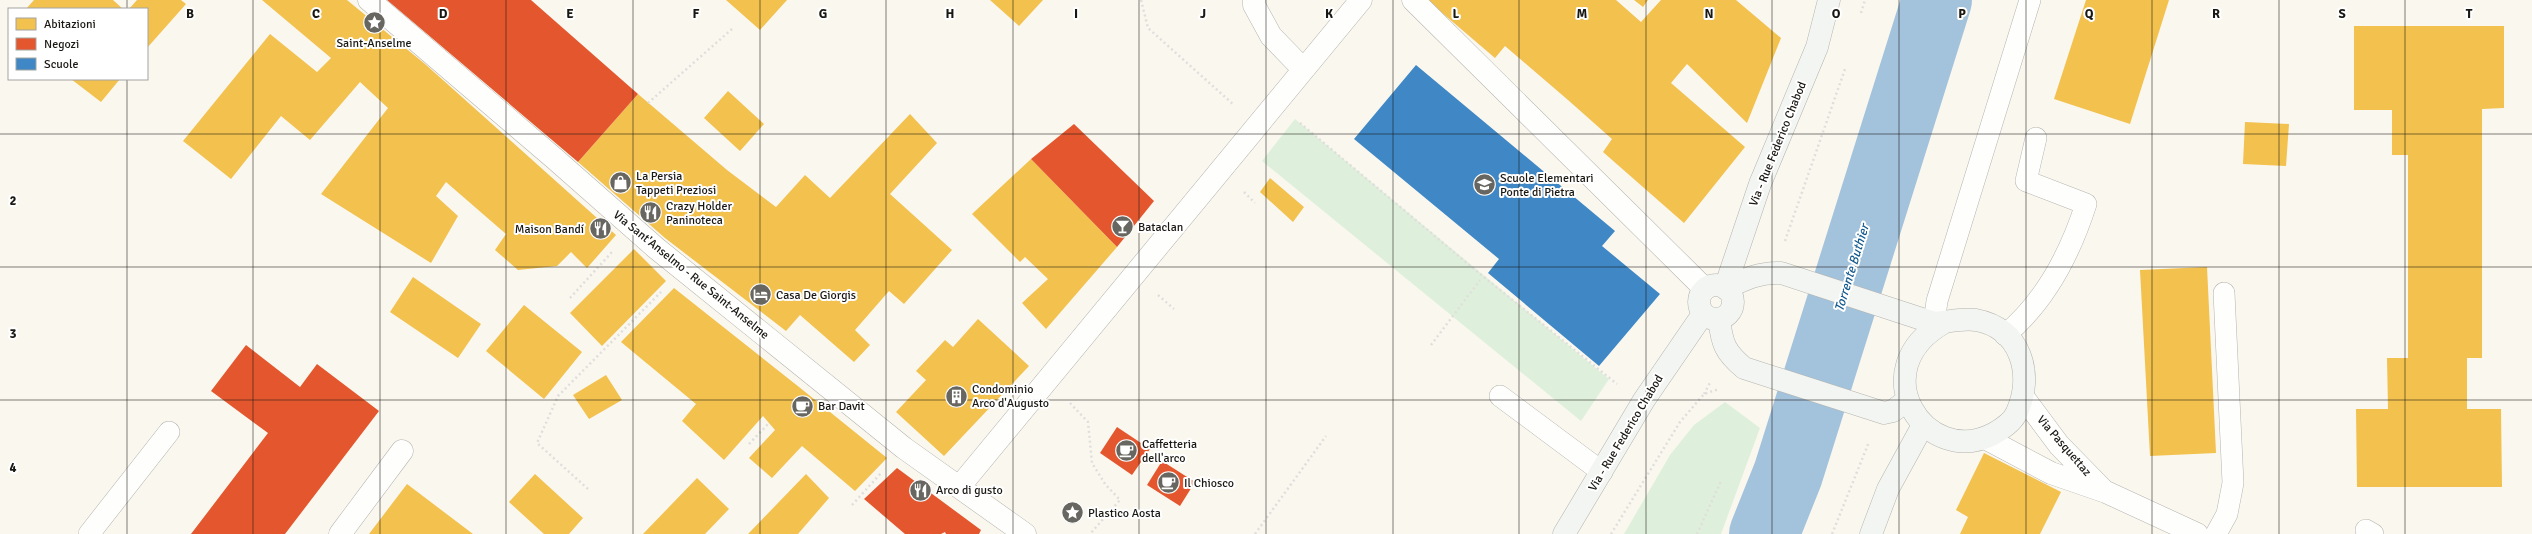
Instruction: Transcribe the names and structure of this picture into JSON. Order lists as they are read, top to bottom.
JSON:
{
  "streets": {
    "street": ["Via - Rue Federico Chabod", "Via Sant'Anselmo - Rue Saint-Anselme", "Via Pasquettaz"]
  },
  "water": ["Torrente Buthier"],
  "places": {
    "place": ["Saint-Anselme", "Plastico Aosta"],
    "shop": ["La Persia Tappeti Preziosi"],
    "school or university": ["Scuole Elementari Ponte di Pietra"],
    "restaurant": ["Crazy Holder Paninoteca", "Maison Bandí", "Arco di gusto"],
    "bar": ["Bataclan"],
    "hotel": ["Casa De Giorgis"],
    "building": ["Condominio Arco d'Augusto"],
    "cafe": ["Bar Davit", "Caffetteria dell'arco", "Il Chiosco"]
  },
  "legend": ["Abitazioni", "Negozi", "Scuole"],
  "grid": {
    "columns": [
      "B",
      "C",
      "D",
      "E",
      "F",
      "G",
      "H",
      "I",
      "J",
      "K",
      "L",
      "M",
      "N",
      "O",
      "P",
      "Q",
      "R",
      "S",
      "T"
    ],
    "rows": ["2", "3", "4"]
  }
}
